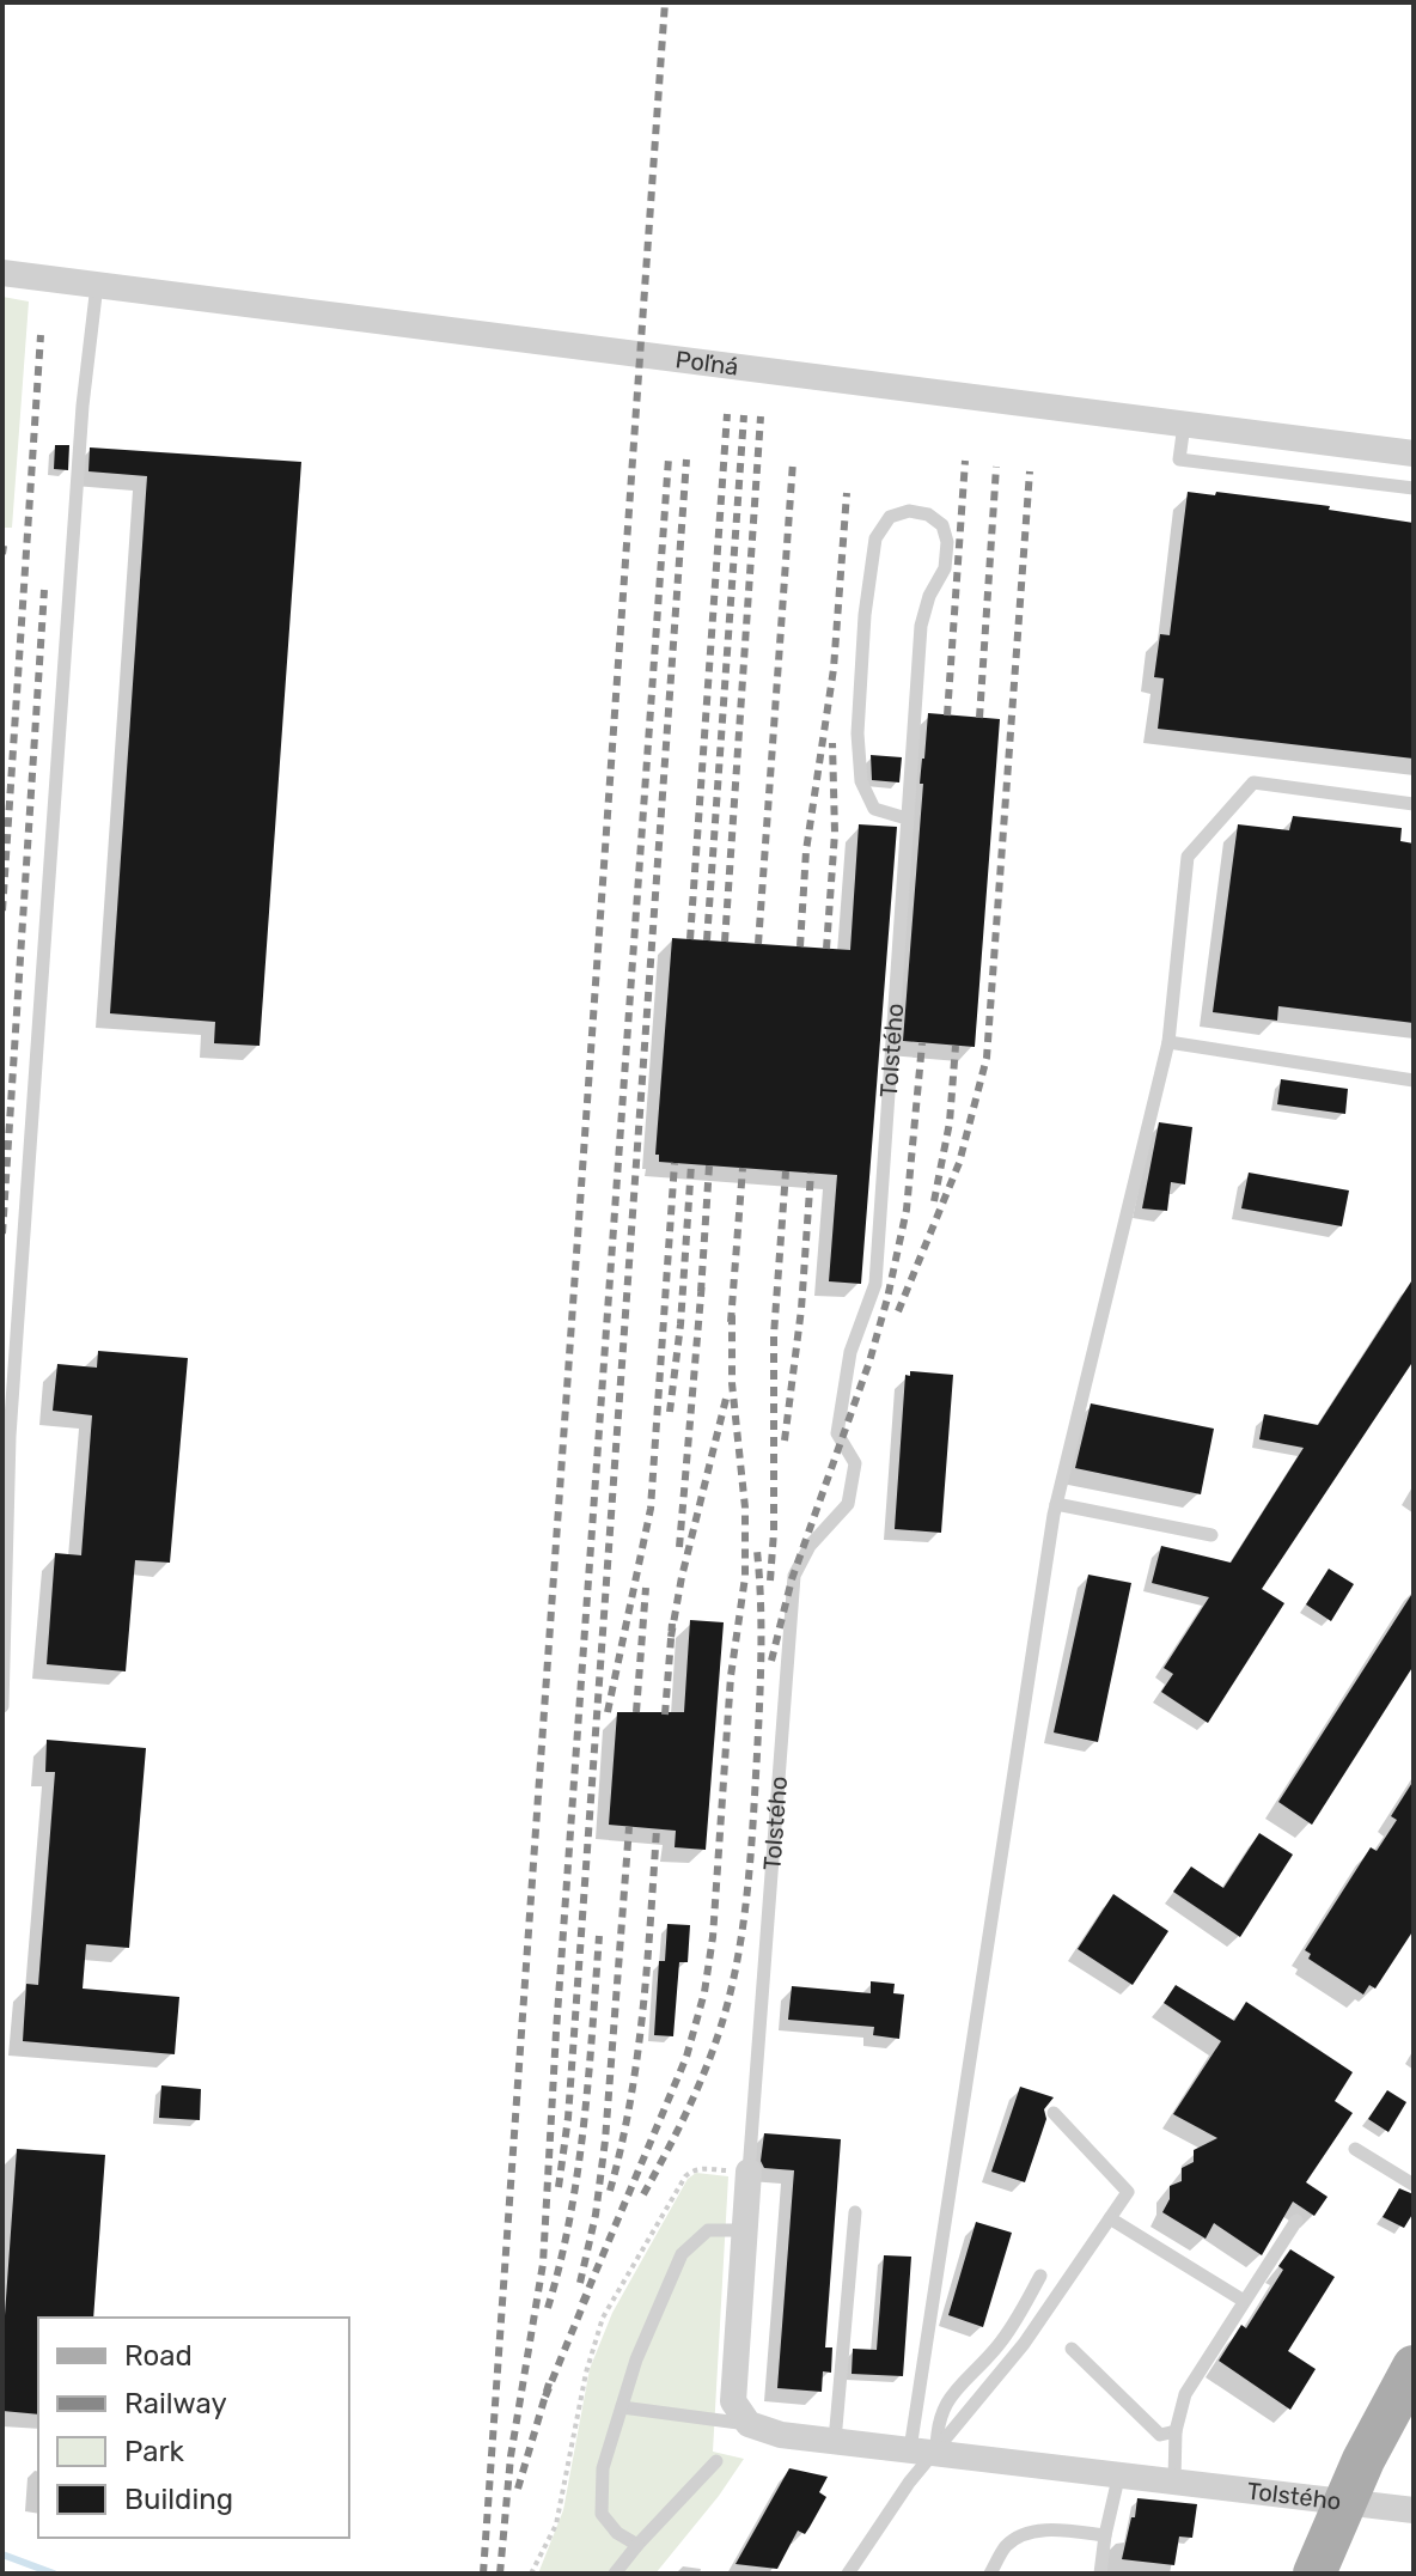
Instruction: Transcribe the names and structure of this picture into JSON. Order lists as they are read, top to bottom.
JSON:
{
  "streets": {
    "street": ["Poľná", "Tolstého"]
  },
  "legend": [
    "Road",
    "Railway",
    "Park",
    "Building"
  ]
}
